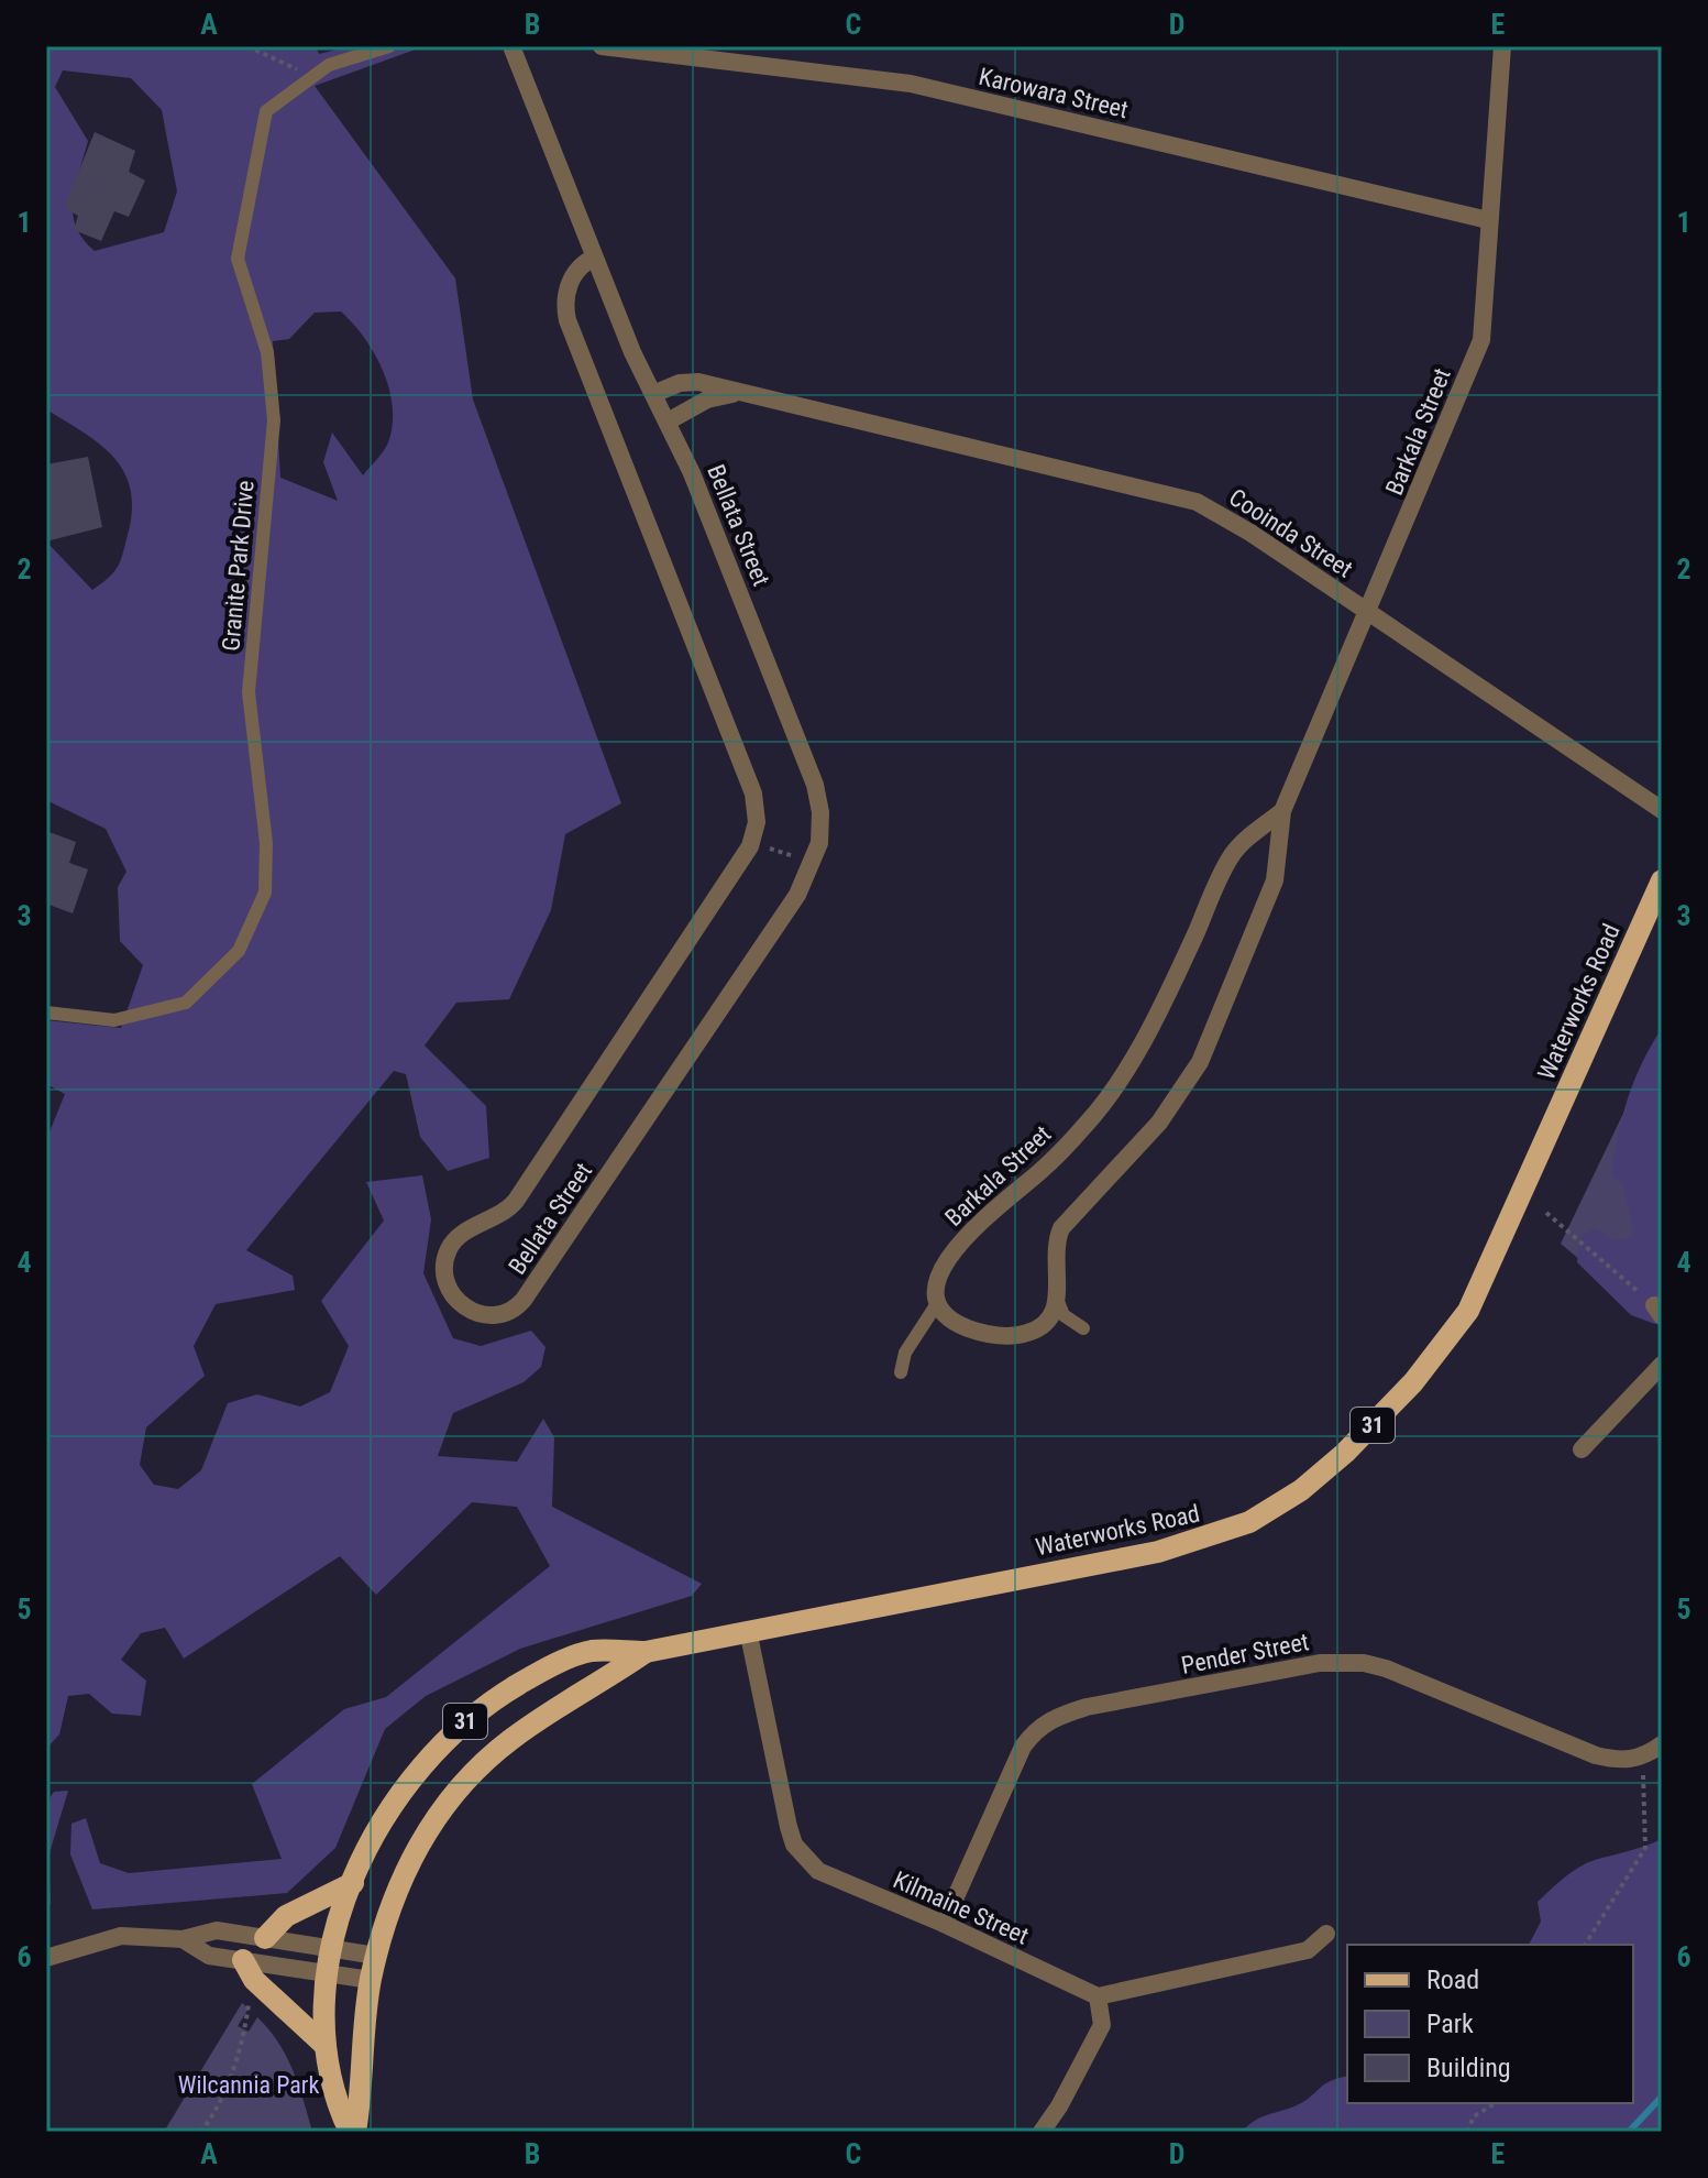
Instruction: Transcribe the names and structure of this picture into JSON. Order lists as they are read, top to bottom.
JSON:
{
  "streets": {
    "main road": ["Waterworks Road", "31"],
    "street": [
      "Karowara Street",
      "Barkala Street",
      "Bellata Street",
      "Cooinda Street",
      "Pender Street",
      "Kilmaine Street"
    ],
    "lane": ["Granite Park Drive"]
  },
  "crossings": [
    ["Karowara Street", "Barkala Street"],
    ["Barkala Street", "Cooinda Street"],
    ["Bellata Street", "Cooinda Street"],
    ["Waterworks Road", "Kilmaine Street"],
    ["Pender Street", "Kilmaine Street"]
  ],
  "parks": ["Wilcannia Park"],
  "legend": ["Road", "Park", "Building"],
  "grid": {
    "columns": [
      "A",
      "B",
      "C",
      "D",
      "E"
    ],
    "rows": [
      "1",
      "2",
      "3",
      "4",
      "5",
      "6"
    ]
  }
}
